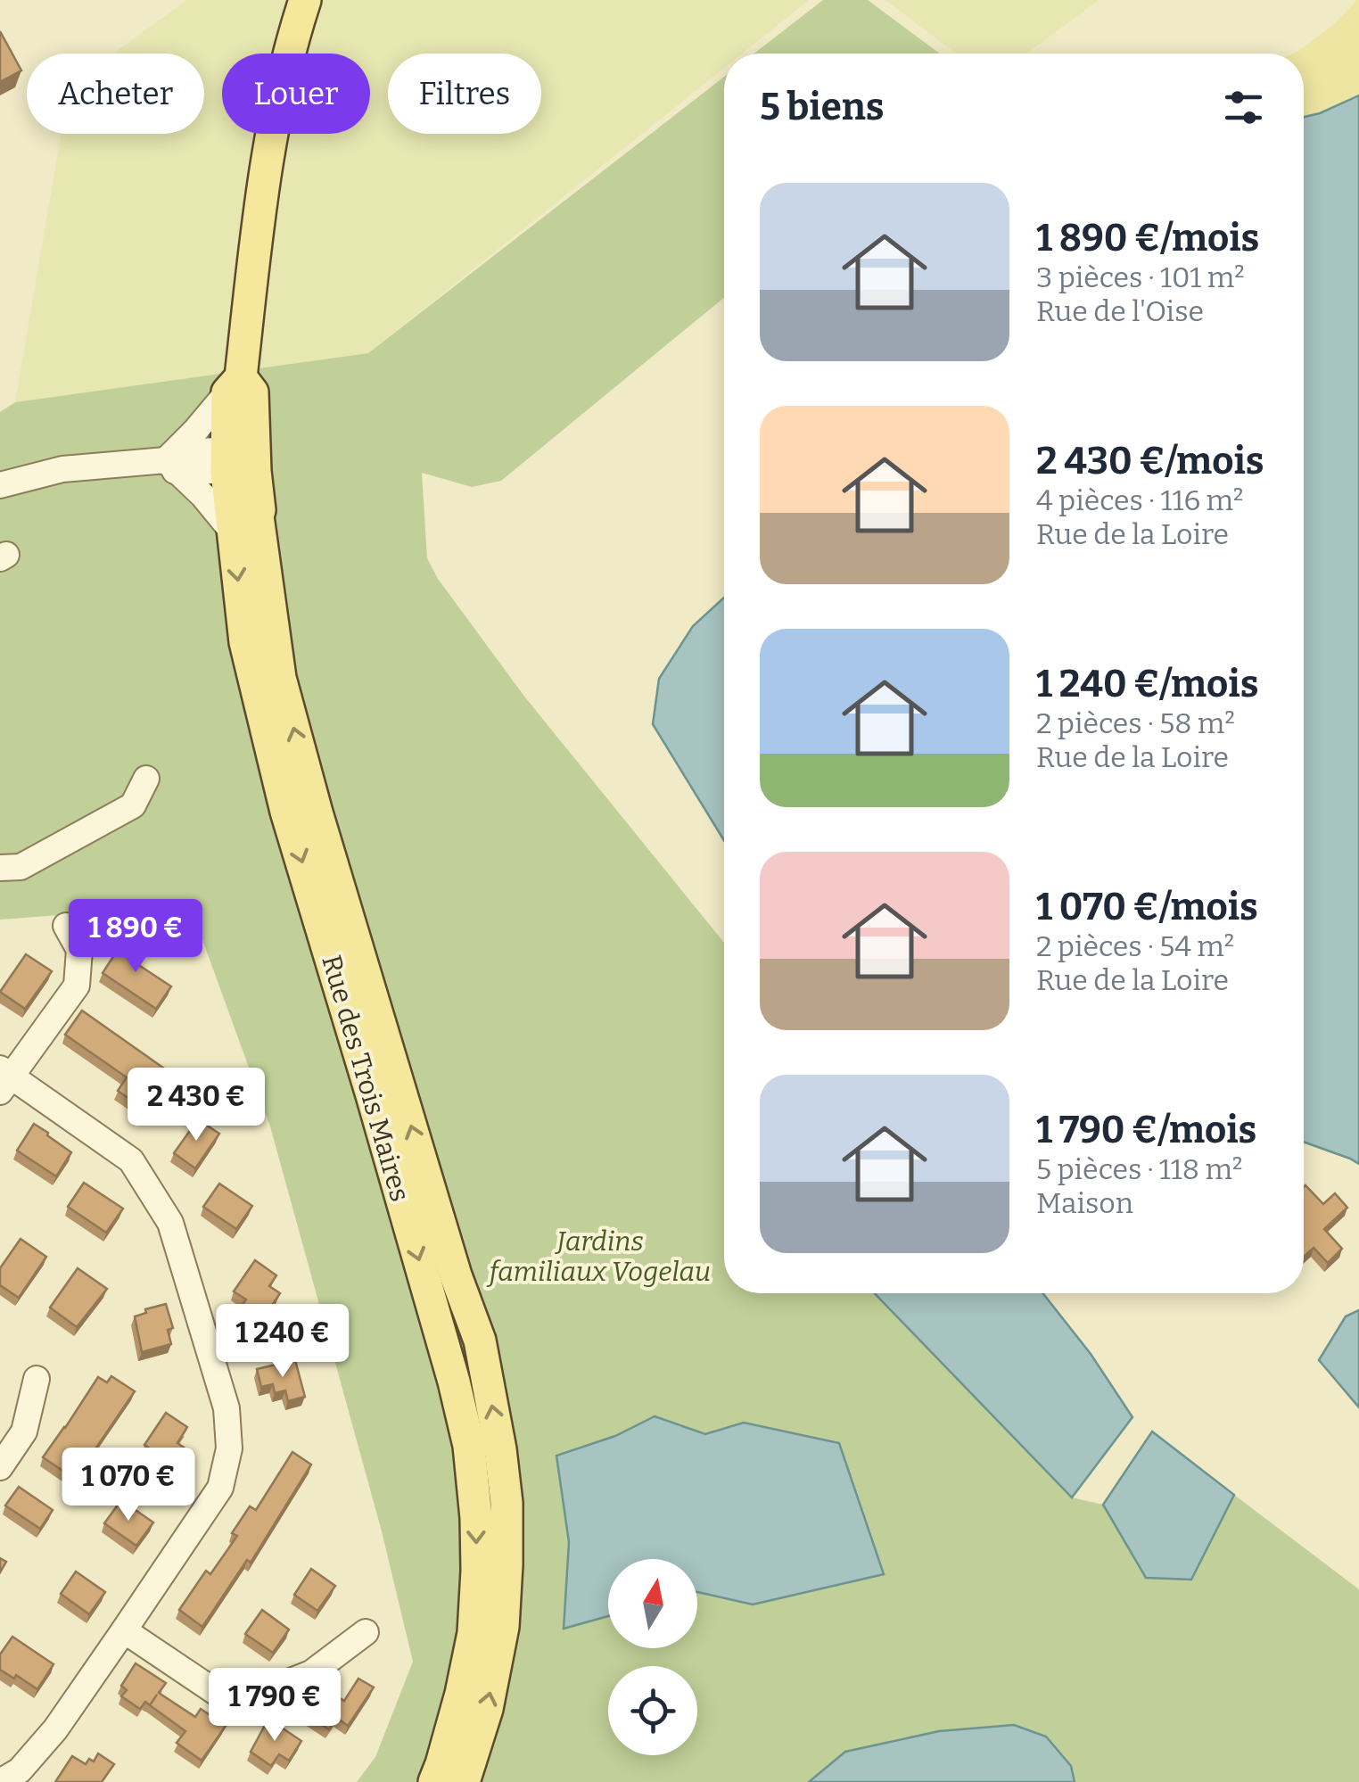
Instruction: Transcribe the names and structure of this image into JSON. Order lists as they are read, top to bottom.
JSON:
{
  "streets": {
    "main road": ["Rue des Trois Maires"]
  },
  "parks": ["Jardins familiaux Vogelau"],
  "north": "top",
  "page": {
    "chip": ["Acheter", "Louer", "Filtres"],
    "heading": "5 biens",
    "list": [
      {
        "name": "1 890 €/mois",
        "note": "3 pièces · 101 m² · Rue de l'Oise"
      },
      {
        "name": "2 430 €/mois",
        "note": "4 pièces · 116 m² · Rue de la Loire"
      },
      {
        "name": "1 240 €/mois",
        "note": "2 pièces · 58 m² · Rue de la Loire"
      },
      {
        "name": "1 070 €/mois",
        "note": "2 pièces · 54 m² · Rue de la Loire"
      },
      {
        "name": "1 790 €/mois",
        "note": "5 pièces · 118 m² · Maison"
      }
    ],
    "price": [
      "1 890 €",
      "2 430 €",
      "1 240 €",
      "1 070 €",
      "1 790 €"
    ]
  }
}
